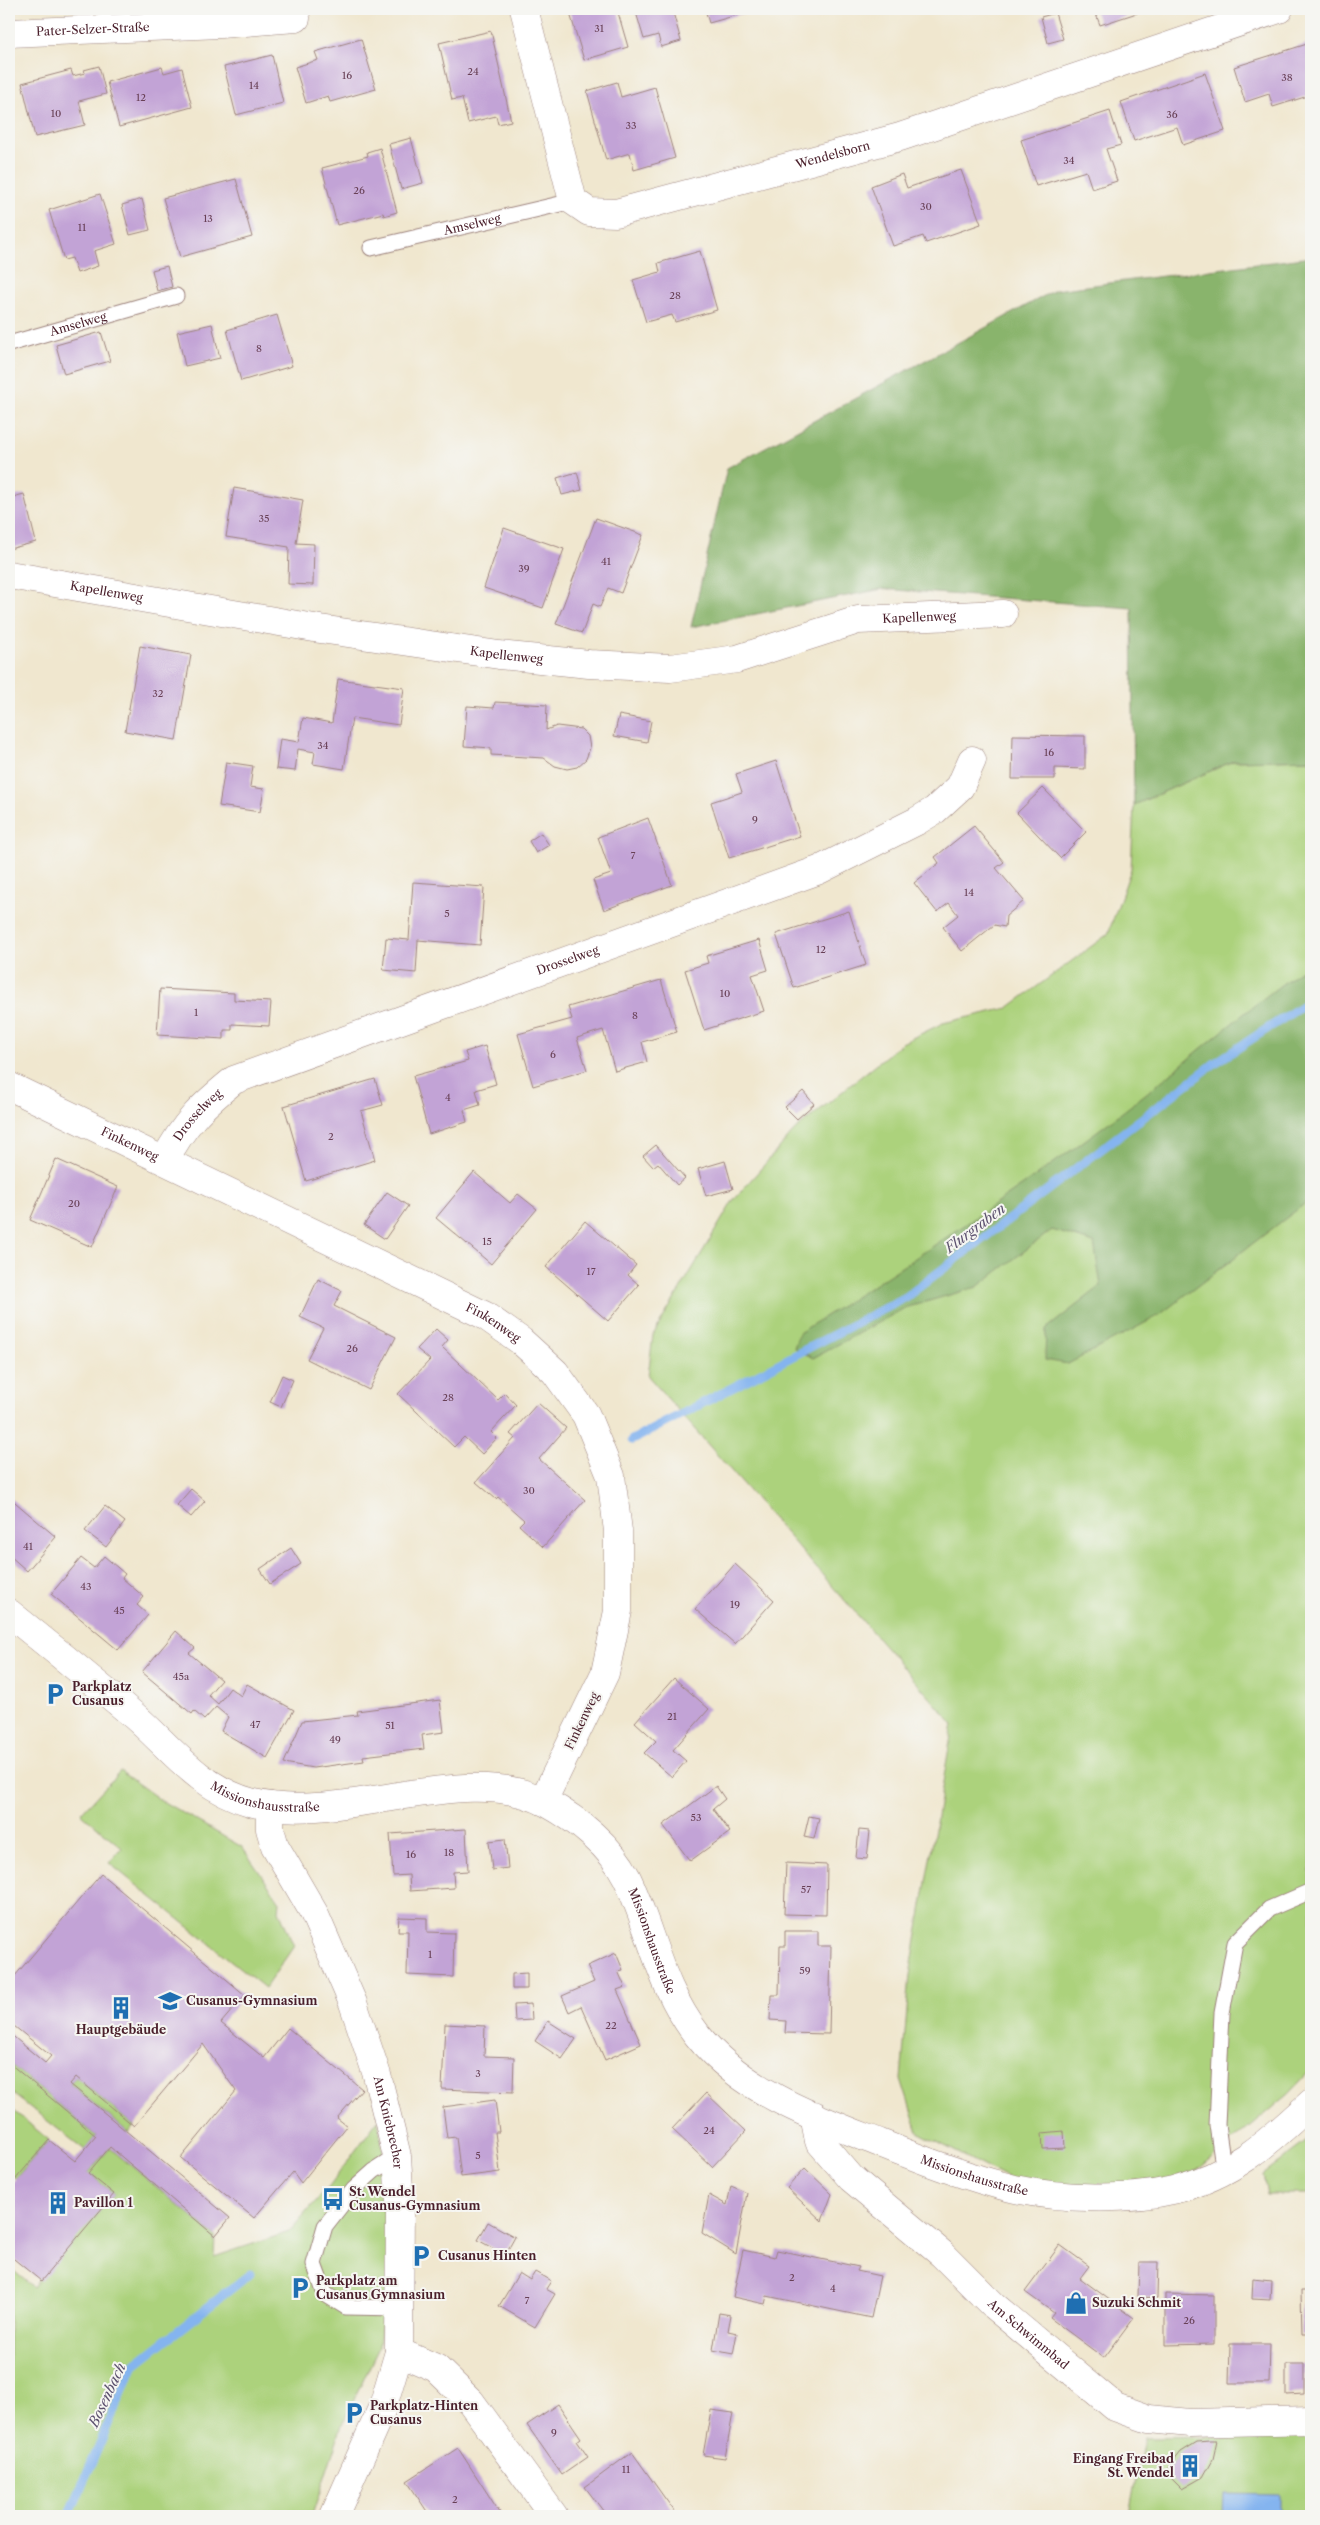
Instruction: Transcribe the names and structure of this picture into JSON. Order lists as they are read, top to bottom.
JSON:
{
  "streets": {
    "street": [
      "Pater-Selzer-Straße",
      "Wendelsborn",
      "Kapellenweg",
      "Drosselweg",
      "Finkenweg",
      "Missionshausstraße",
      "Am Kniebrecher",
      "Am Schwimmbad"
    ],
    "lane": ["Amselweg"]
  },
  "crossings": [
    ["Wendelsborn", "Amselweg"],
    ["Drosselweg", "Finkenweg"],
    ["Finkenweg", "Missionshausstraße"],
    ["Missionshausstraße", "Am Kniebrecher"],
    ["Missionshausstraße", "Am Schwimmbad"]
  ],
  "water": ["Flurgraben", "Bosenbach"],
  "places": {
    "parking": [
      "Parkplatz Cusanus",
      "Cusanus Hinten",
      "Parkplatz am Cusanus Gymnasium",
      "Parkplatz-Hinten Cusanus"
    ],
    "school or university": ["Cusanus-Gymnasium"],
    "building": ["Hauptgebäude", "Pavillon 1", "Eingang Freibad St. Wendel"],
    "bus stop": ["St. Wendel Cusanus-Gymnasium"],
    "shop": ["Suzuki Schmit"]
  },
  "house_numbers": [
    "31",
    "24",
    "16",
    "38",
    "14",
    "12",
    "10",
    "36",
    "33",
    "34",
    "26",
    "30",
    "13",
    "11",
    "28",
    "8",
    "35",
    "41",
    "39",
    "32",
    "34",
    "16",
    "9",
    "7",
    "14",
    "5",
    "12",
    "10",
    "1",
    "8",
    "6",
    "4",
    "2",
    "20",
    "15",
    "17",
    "26",
    "28",
    "30",
    "41",
    "43",
    "19",
    "45",
    "45a",
    "21",
    "47",
    "51",
    "49",
    "53",
    "18",
    "16",
    "57",
    "1",
    "59",
    "22",
    "3",
    "24",
    "5",
    "2",
    "4",
    "7",
    "26",
    "9",
    "11",
    "2"
  ]
}
